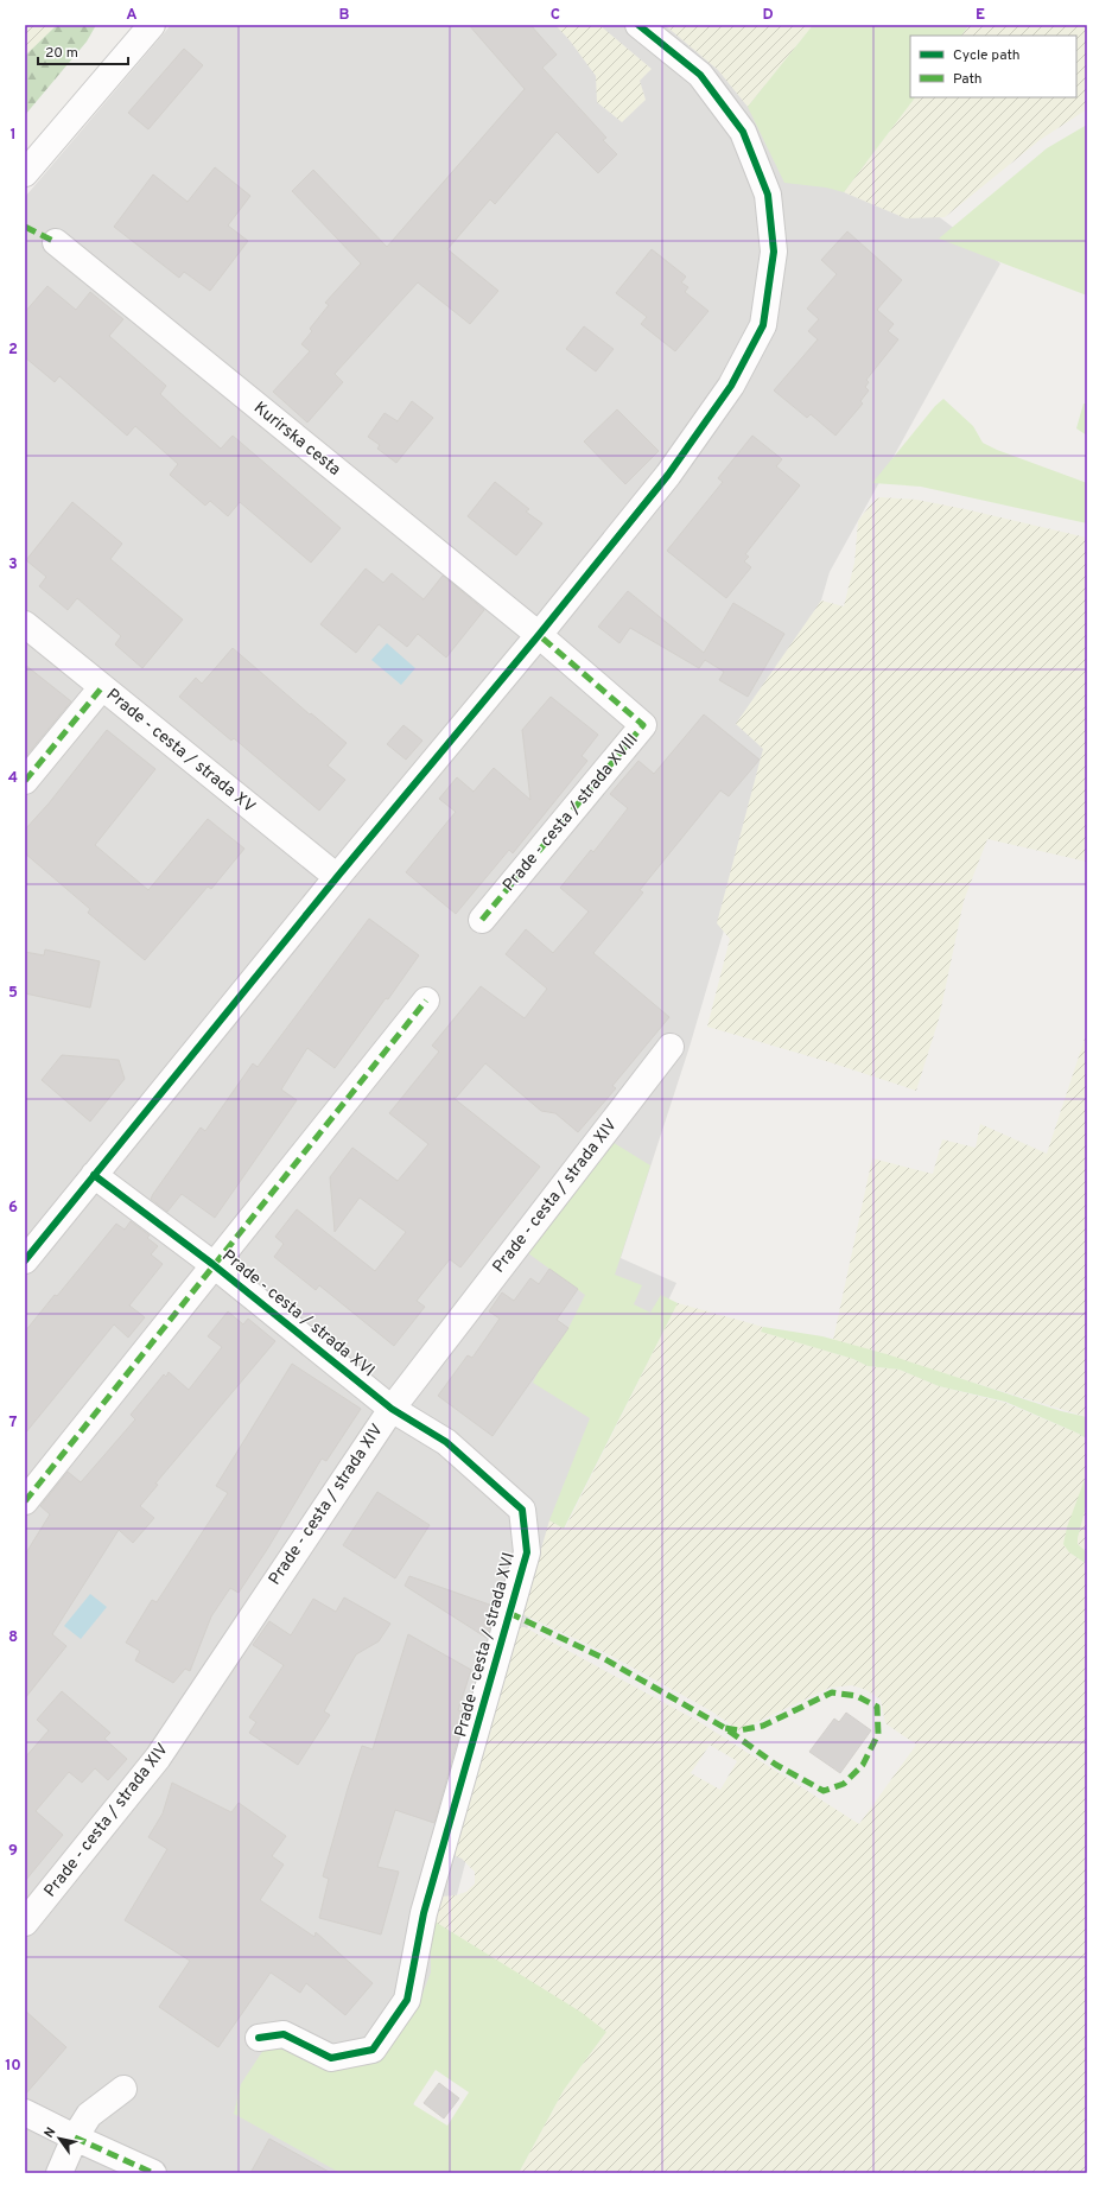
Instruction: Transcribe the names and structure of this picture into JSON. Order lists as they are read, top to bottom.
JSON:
{
  "streets": {
    "street": [
      "Kurirska cesta",
      "Prade - cesta / strada XV",
      "Prade - cesta / strada XVIII",
      "Prade - cesta / strada XIV",
      "Prade - cesta / strada XVI"
    ]
  },
  "crossings": [
    ["Kurirska cesta", "Prade - cesta / strada XVIII"],
    ["Prade - cesta / strada XIV", "Prade - cesta / strada XVI"]
  ],
  "legend": ["Cycle path", "Path"],
  "scale_bar": "20 m",
  "north": "top left",
  "grid": {
    "columns": [
      "A",
      "B",
      "C",
      "D",
      "E"
    ],
    "rows": [
      "1",
      "2",
      "3",
      "4",
      "5",
      "6",
      "7",
      "8",
      "9",
      "10"
    ]
  }
}
